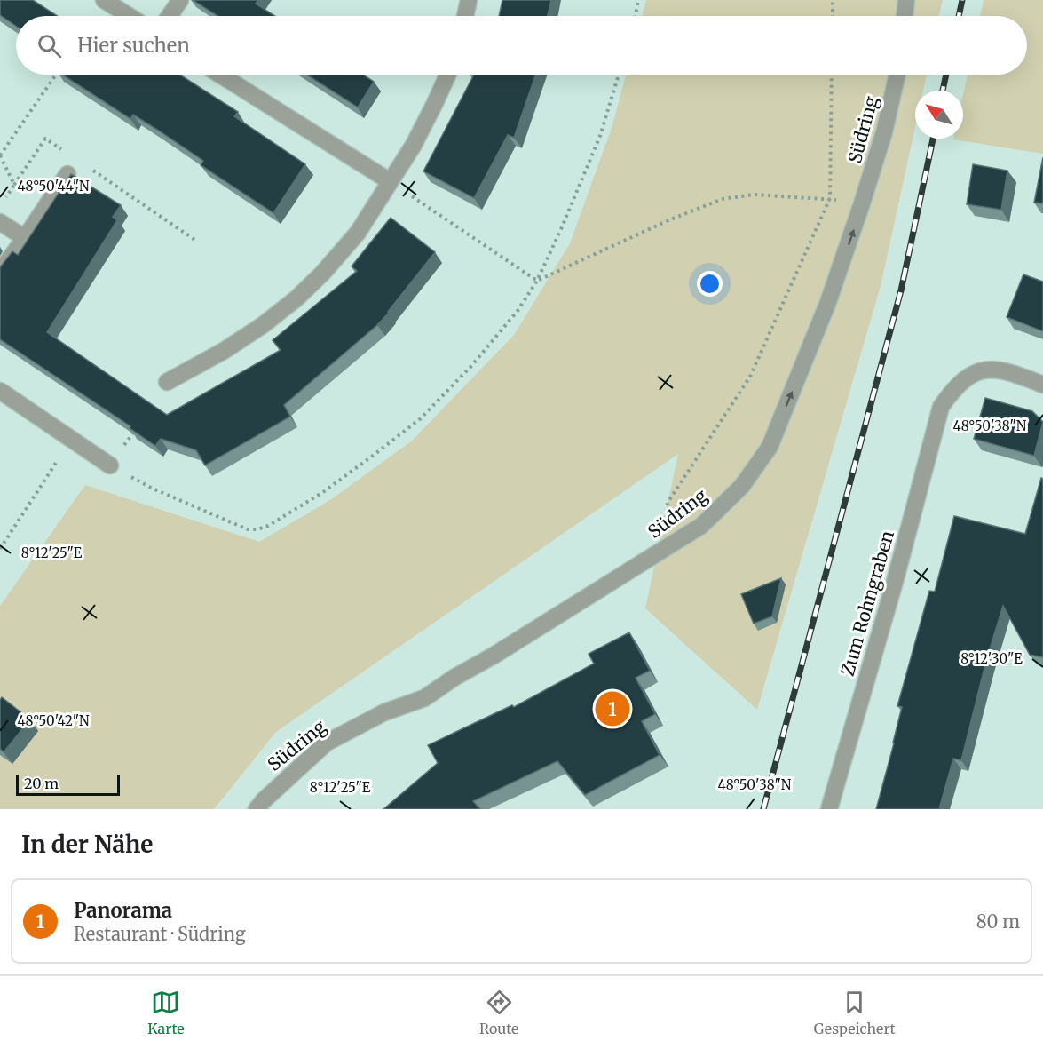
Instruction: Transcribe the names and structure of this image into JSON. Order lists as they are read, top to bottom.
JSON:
{
  "streets": {
    "street": ["Südring", "Zum Rohngraben"]
  },
  "one_way": ["Südring"],
  "scale_bar": "20 m",
  "north": "top left",
  "page": {
    "search": "Hier suchen",
    "pins": "1",
    "scale": "20 m",
    "heading": "In der Nähe",
    "list": [
      {
        "mark": "1",
        "name": "Panorama",
        "note": "Restaurant · Südring",
        "value": "80 m"
      }
    ],
    "nav": ["Karte", "Route", "Gespeichert"]
  },
  "coordinates": [
    "48°50'44\"N",
    "48°50'38\"N",
    "8°12'25\"E",
    "8°12'30\"E",
    "48°50'42\"N"
  ]
}
